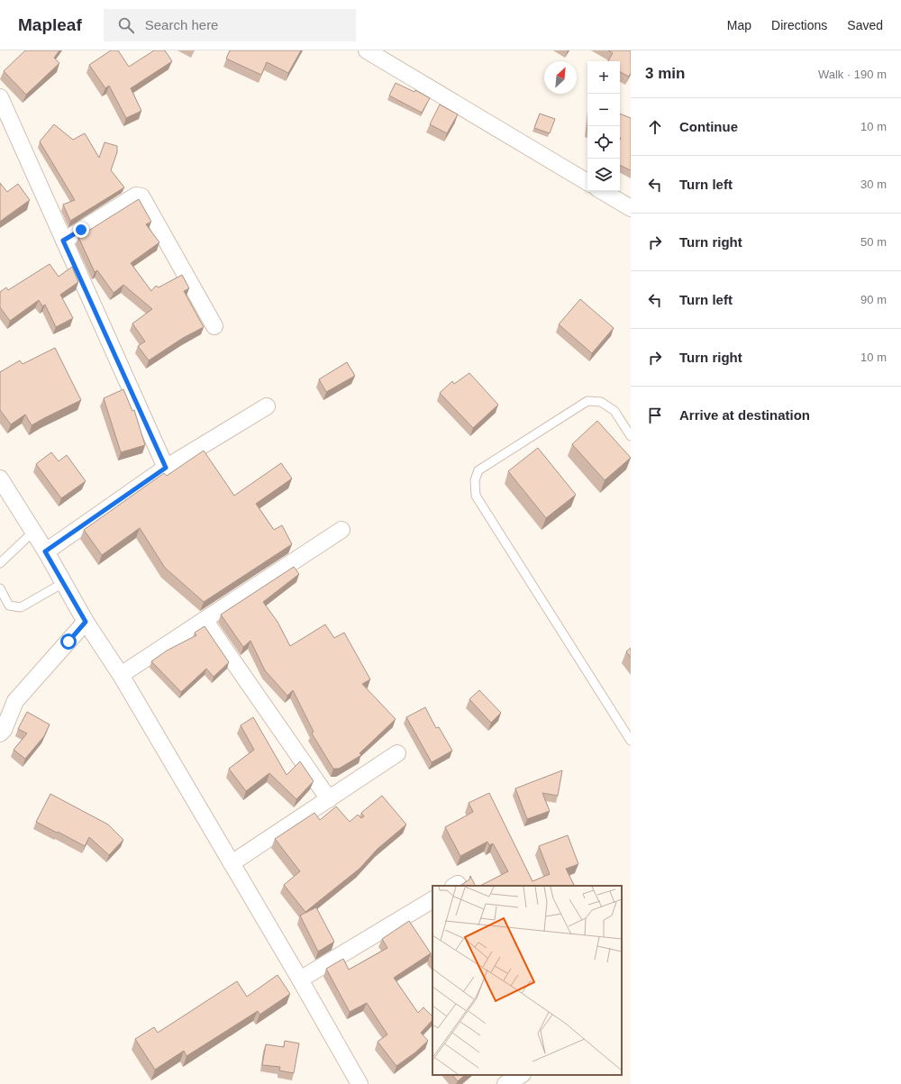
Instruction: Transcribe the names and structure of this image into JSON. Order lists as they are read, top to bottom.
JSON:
{
  "north": "top right",
  "page": {
    "header": "Mapleaf",
    "search": "Search here",
    "nav": ["Map", "Directions", "Saved"],
    "heading": ["3 min", "Walk · 190 m"],
    "map_buttons": ["+", "−"],
    "list": [
      ["Continue", "10 m"],
      ["Turn left", "30 m"],
      ["Turn right", "50 m"],
      ["Turn left", "90 m"],
      ["Turn right", "10 m"],
      "Arrive at destination"
    ]
  }
}
